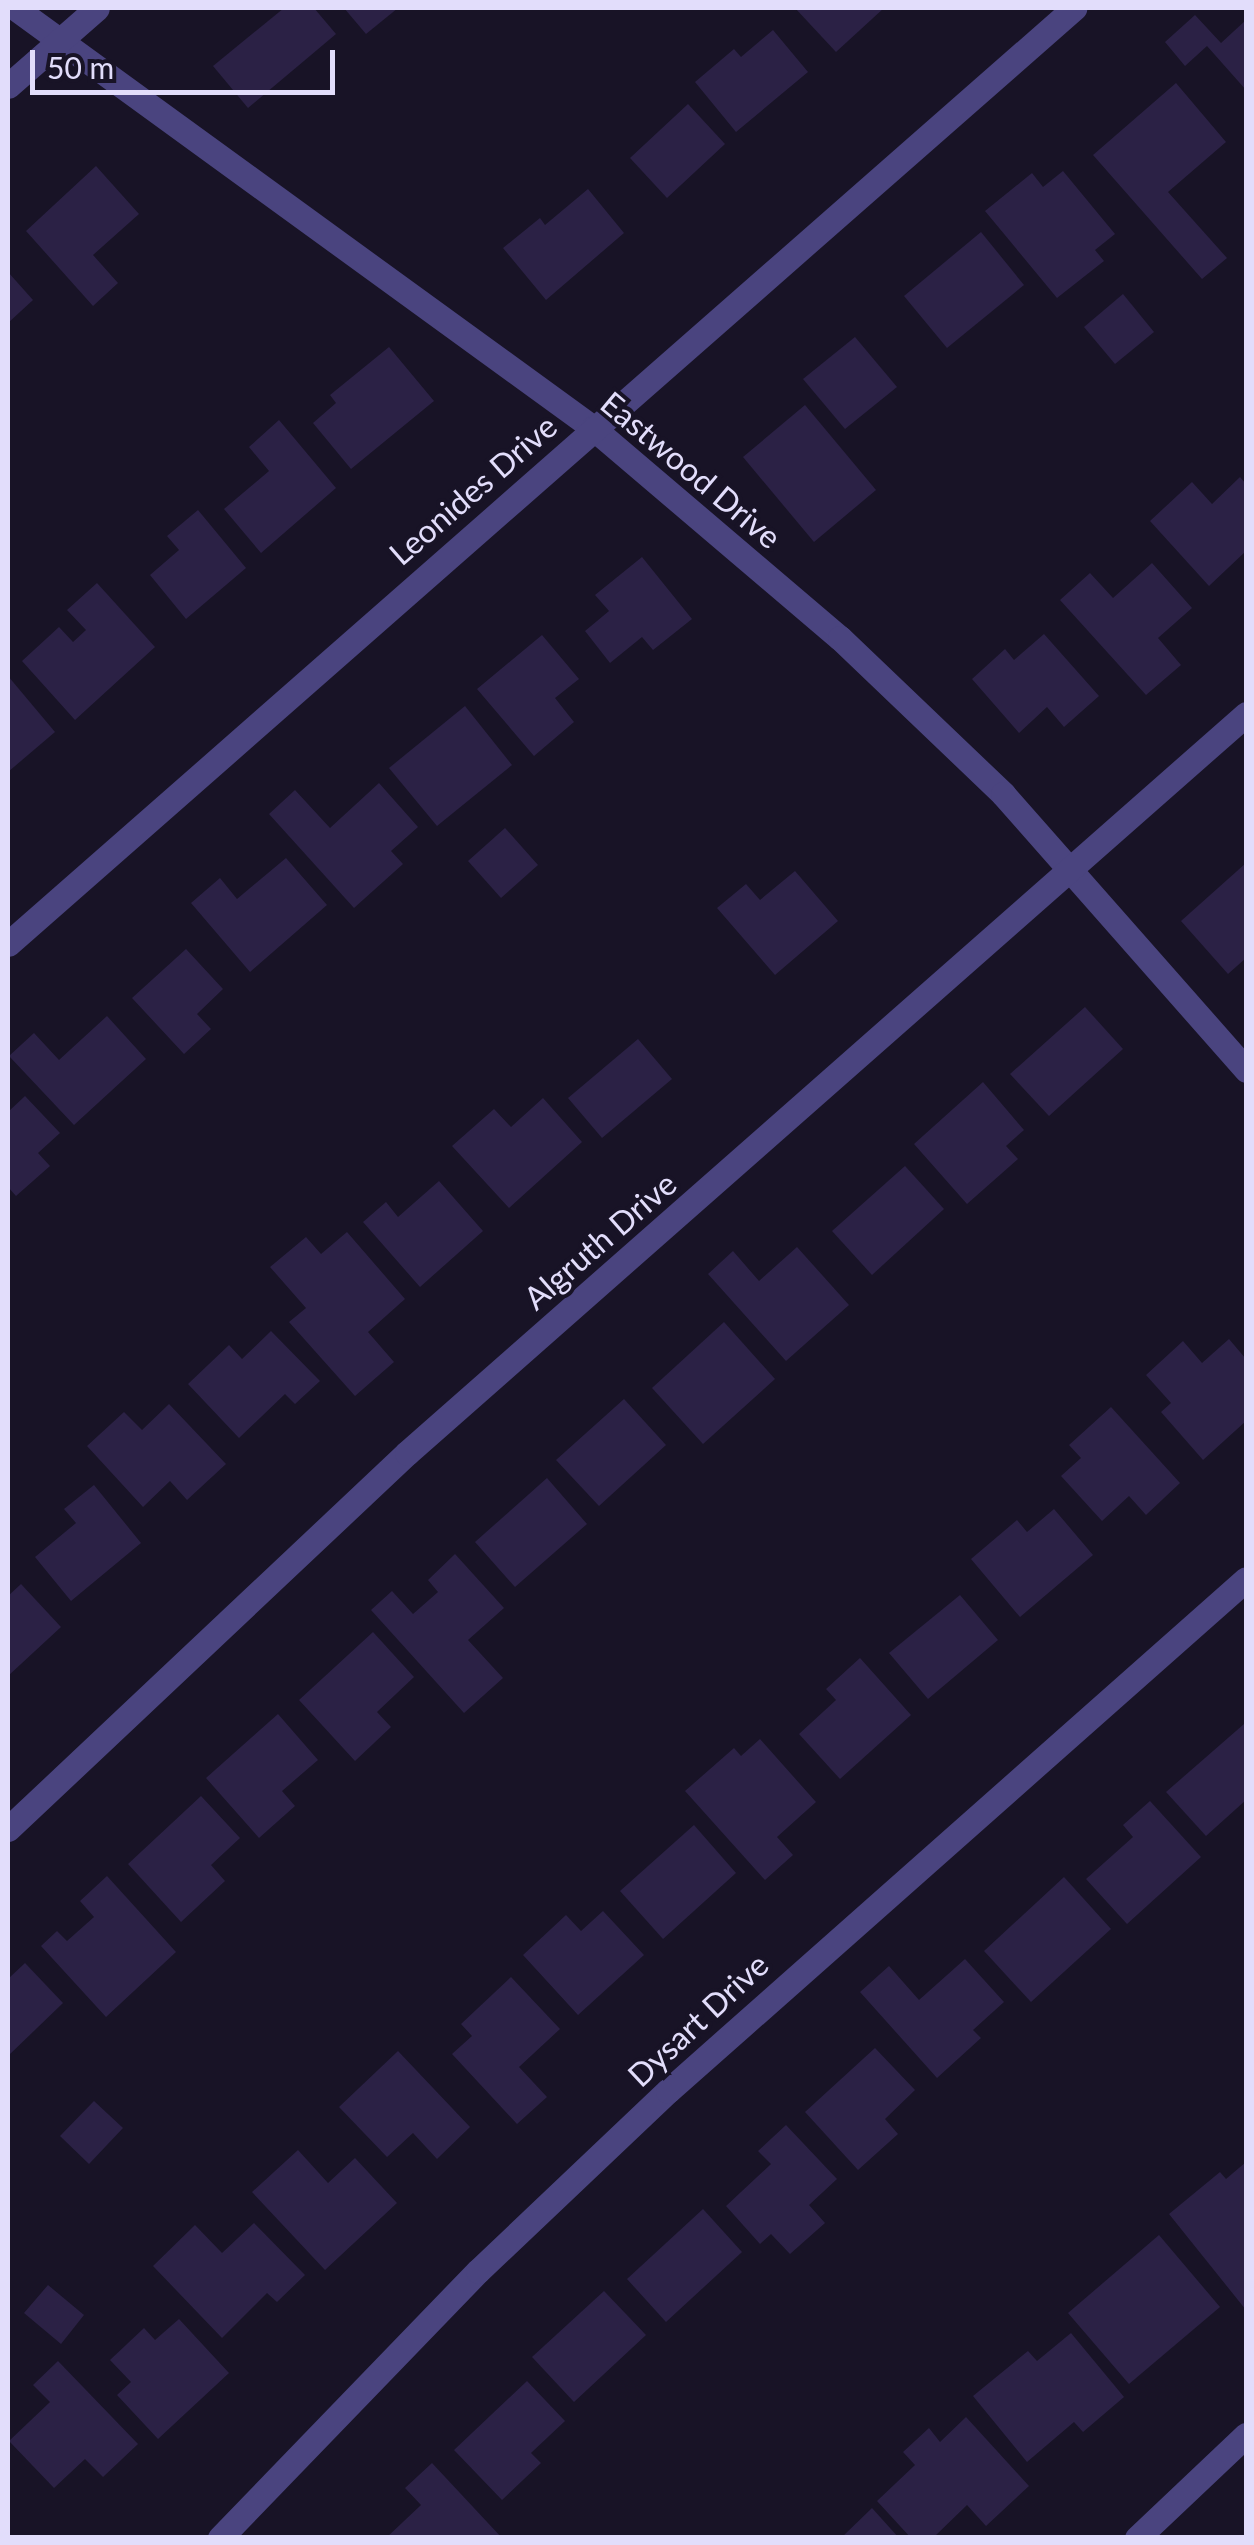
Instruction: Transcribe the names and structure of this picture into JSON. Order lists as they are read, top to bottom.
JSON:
{
  "streets": {
    "street": [
      "Eastwood Drive",
      "Leonides Drive",
      "Algruth Drive",
      "Dysart Drive"
    ]
  },
  "crossings": [
    ["Eastwood Drive", "Leonides Drive"],
    ["Eastwood Drive", "Algruth Drive"]
  ],
  "scale_bar": "50 m"
}
